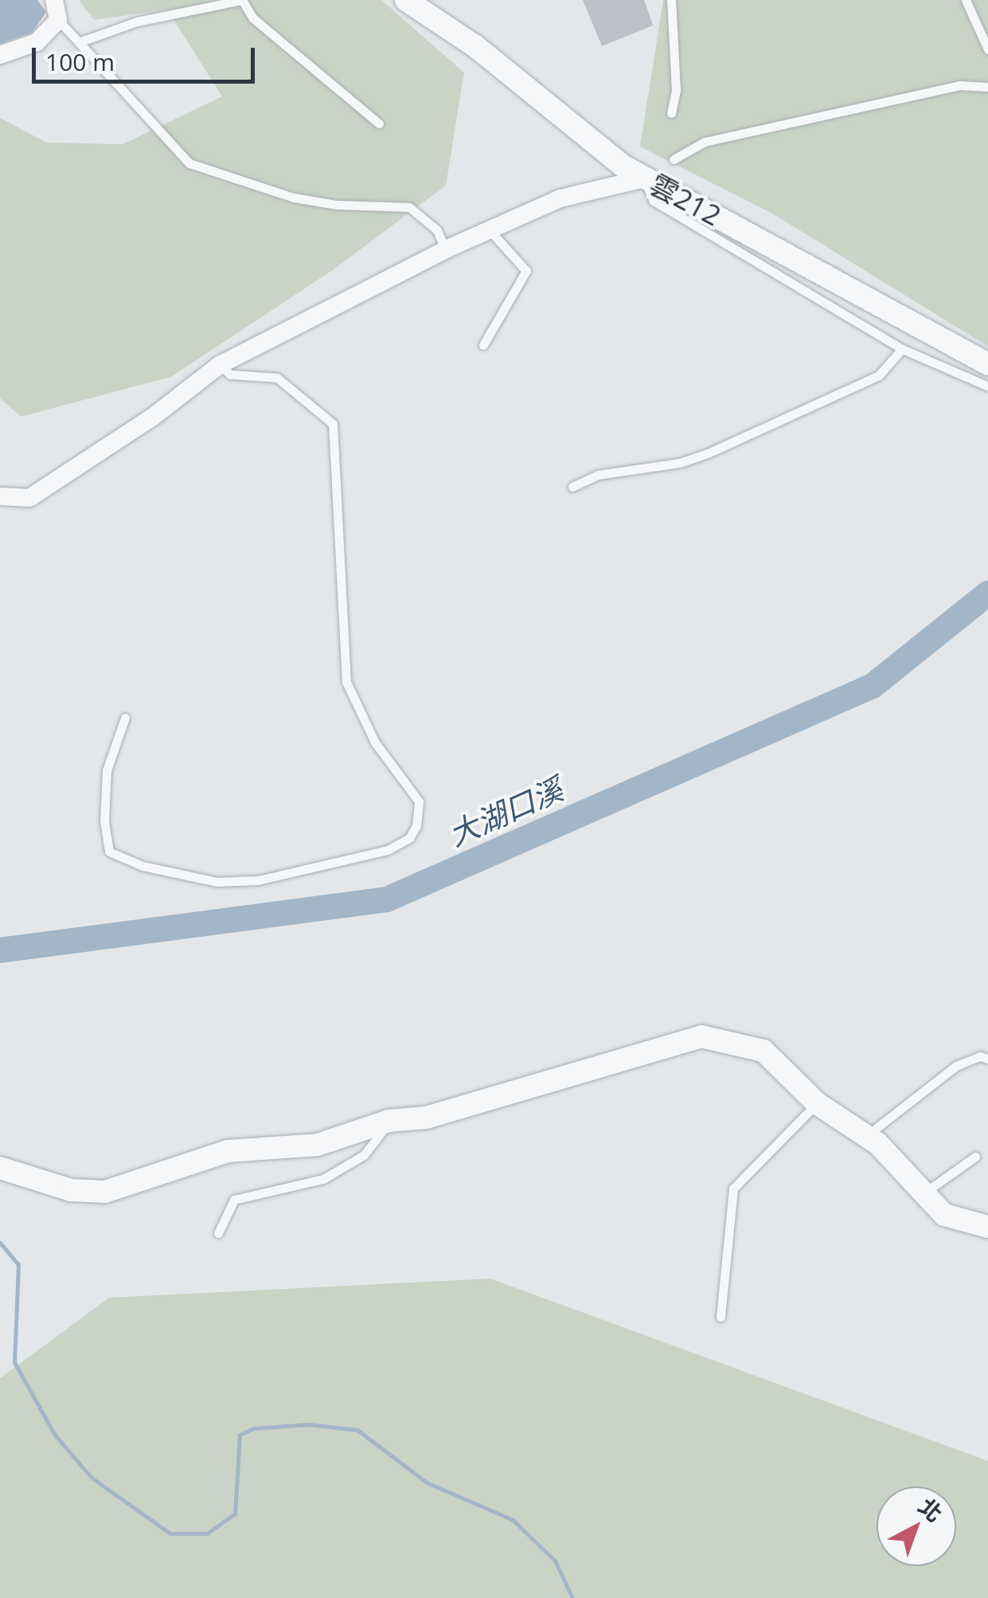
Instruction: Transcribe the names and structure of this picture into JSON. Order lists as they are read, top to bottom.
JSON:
{
  "streets": {
    "street": ["雲212"]
  },
  "water": ["大湖口溪"],
  "scale_bar": "100 m",
  "north": "top right"
}
